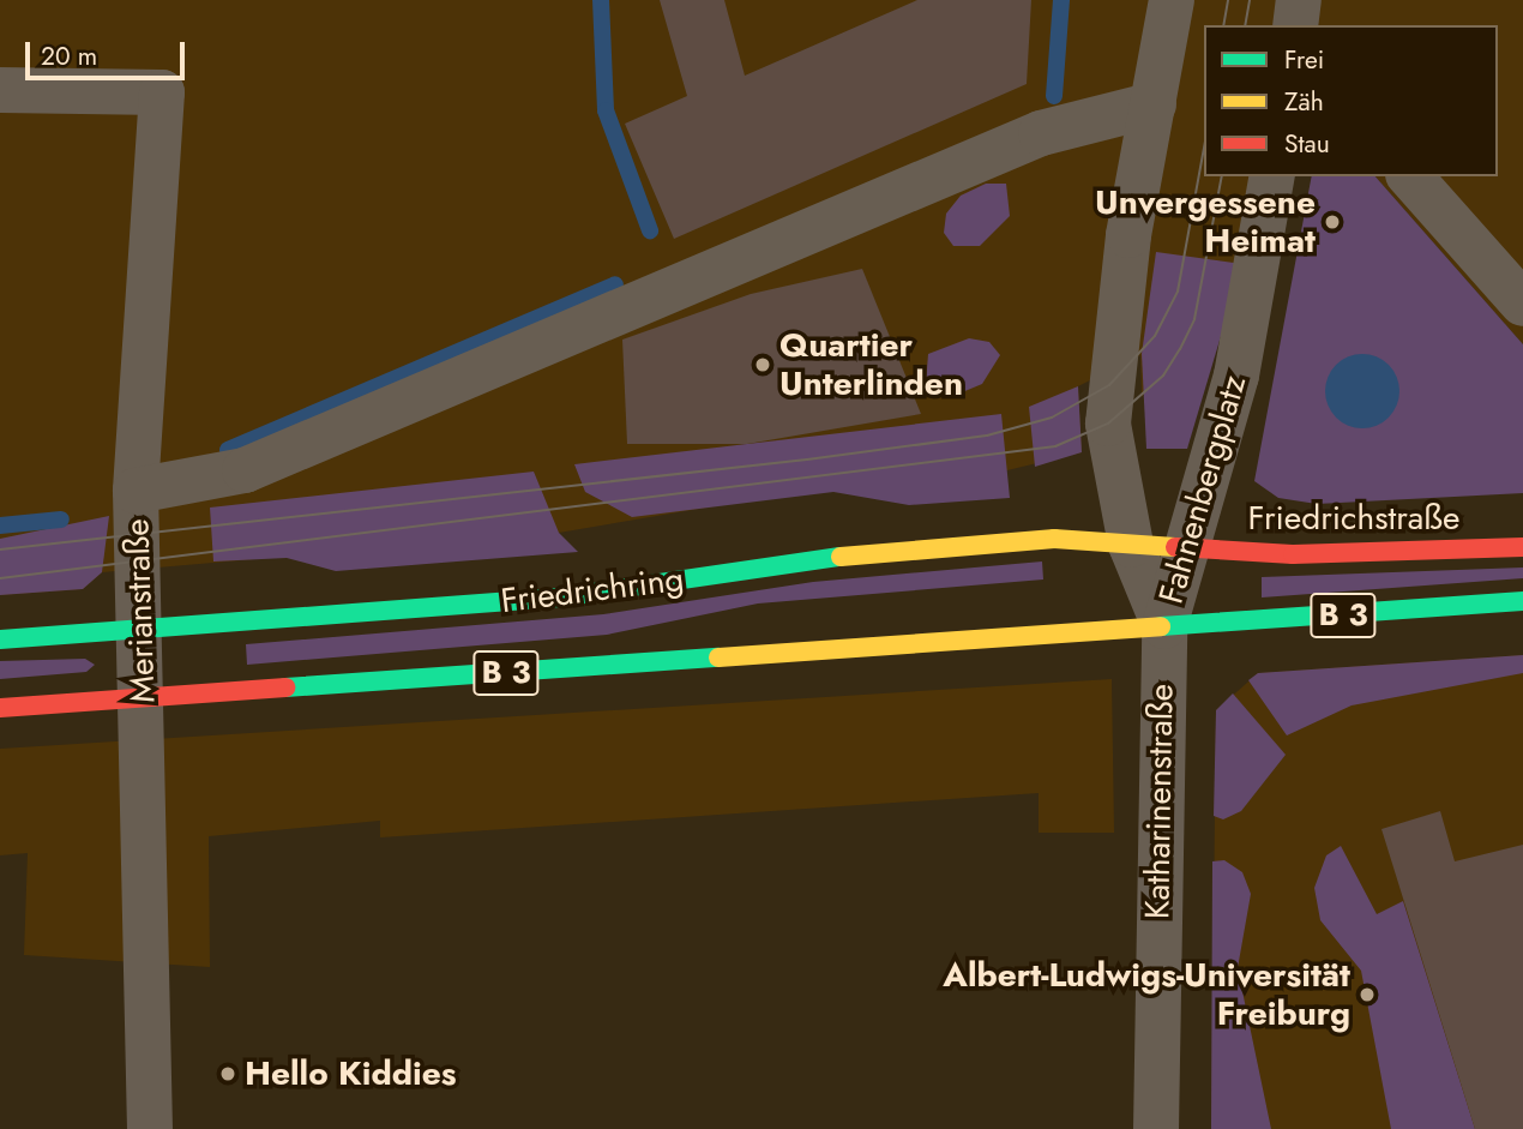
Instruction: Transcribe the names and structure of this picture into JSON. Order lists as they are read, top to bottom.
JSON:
{
  "streets": {
    "main road": ["Friedrichstraße", "Friedrichring", "B 3"],
    "street": ["Fahnenbergplatz", "Merianstraße", "Katharinenstraße"]
  },
  "crossings": [
    ["Fahnenbergplatz", "Friedrichstraße"],
    ["Fahnenbergplatz", "Friedrichring"],
    ["Fahnenbergplatz", "B 3"],
    ["Fahnenbergplatz", "Katharinenstraße"],
    ["Friedrichstraße", "Friedrichring"],
    ["Friedrichring", "Merianstraße"],
    ["Merianstraße", "B 3"],
    ["B 3", "Katharinenstraße"]
  ],
  "places": [
    "Unvergessene Heimat",
    "Quartier Unterlinden",
    "Albert-Ludwigs-Universität Freiburg",
    "Hello Kiddies"
  ],
  "legend": ["Frei", "Zäh", "Stau"],
  "scale_bar": "20 m"
}
